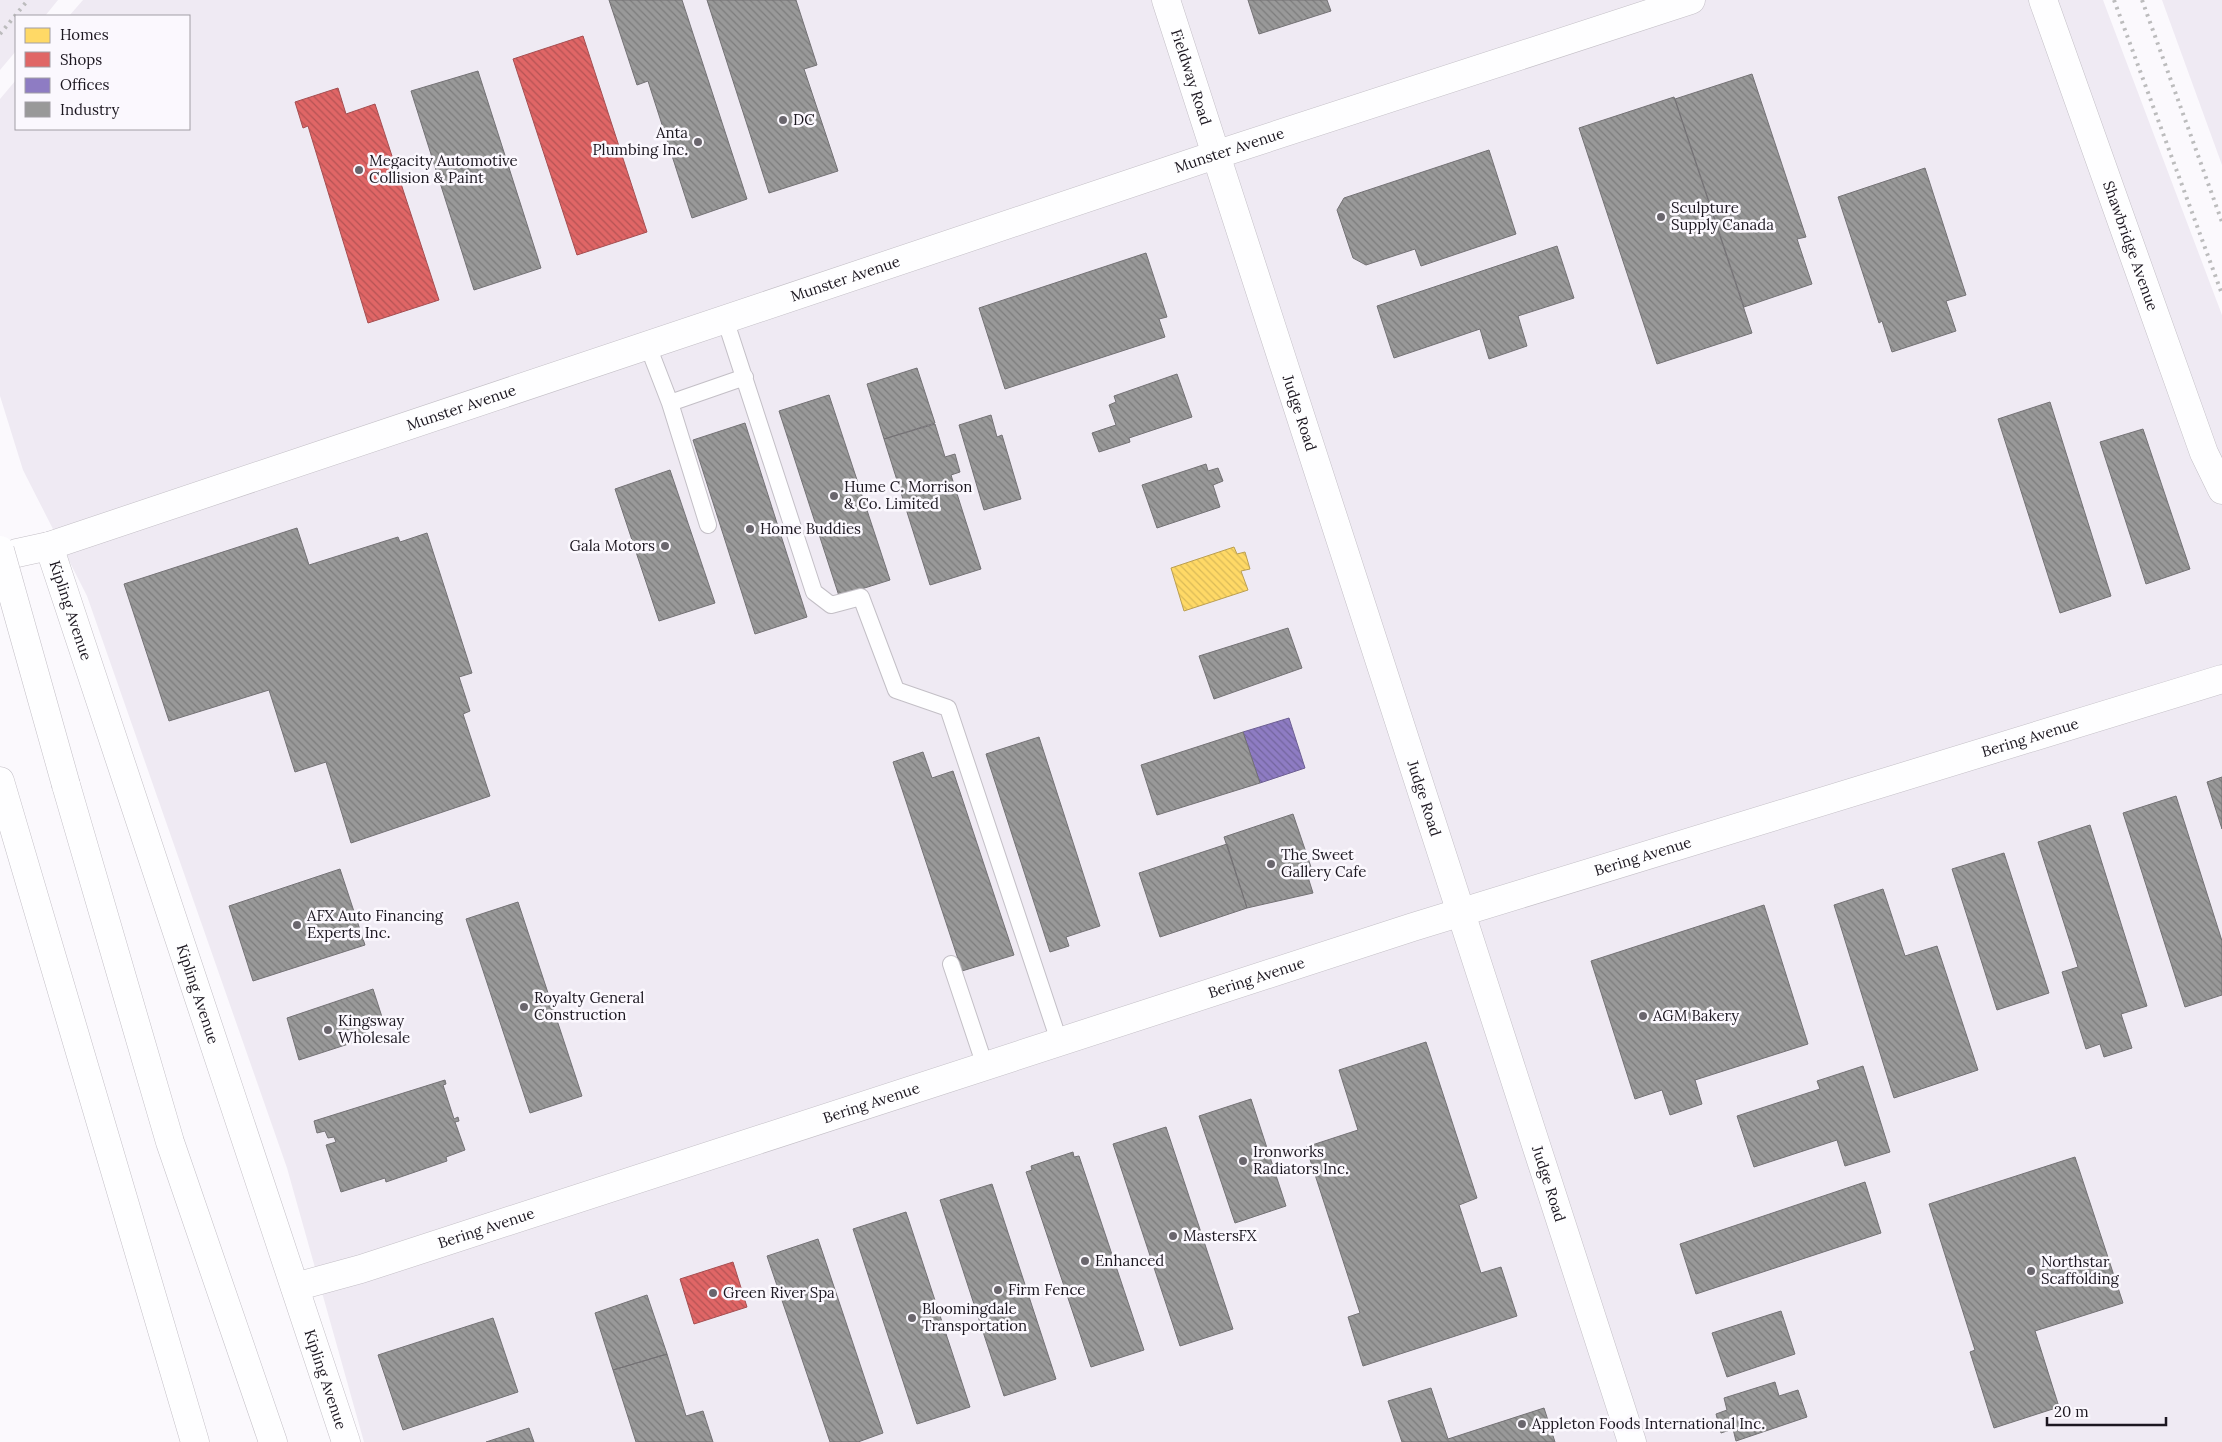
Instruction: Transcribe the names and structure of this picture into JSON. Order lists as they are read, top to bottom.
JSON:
{
  "streets": {
    "street": [
      "Fieldway Road",
      "Munster Avenue",
      "Shawbridge Avenue",
      "Judge Road",
      "Kipling Avenue",
      "Bering Avenue"
    ]
  },
  "crossings": [
    ["Fieldway Road", "Munster Avenue"],
    ["Fieldway Road", "Judge Road"],
    ["Munster Avenue", "Judge Road"],
    ["Munster Avenue", "Kipling Avenue"],
    ["Judge Road", "Bering Avenue"],
    ["Kipling Avenue", "Bering Avenue"]
  ],
  "places": [
    "DC",
    "Anta Plumbing Inc.",
    "Megacity Automotive Collision & Paint",
    "Sculpture Supply Canada",
    "Hume C. Morrison & Co. Limited",
    "Home Buddies",
    "Gala Motors",
    "The Sweet Gallery Cafe",
    "AFX Auto Financing Experts Inc.",
    "Royalty General Construction",
    "AGM Bakery",
    "Kingsway Wholesale",
    "Ironworks Radiators Inc.",
    "MastersFX",
    "Enhanced",
    "Northstar Scaffolding",
    "Firm Fence",
    "Green River Spa",
    "Bloomingdale Transportation",
    "Appleton Foods International Inc."
  ],
  "legend": [
    "Homes",
    "Shops",
    "Offices",
    "Industry"
  ],
  "scale_bar": "20 m"
}
